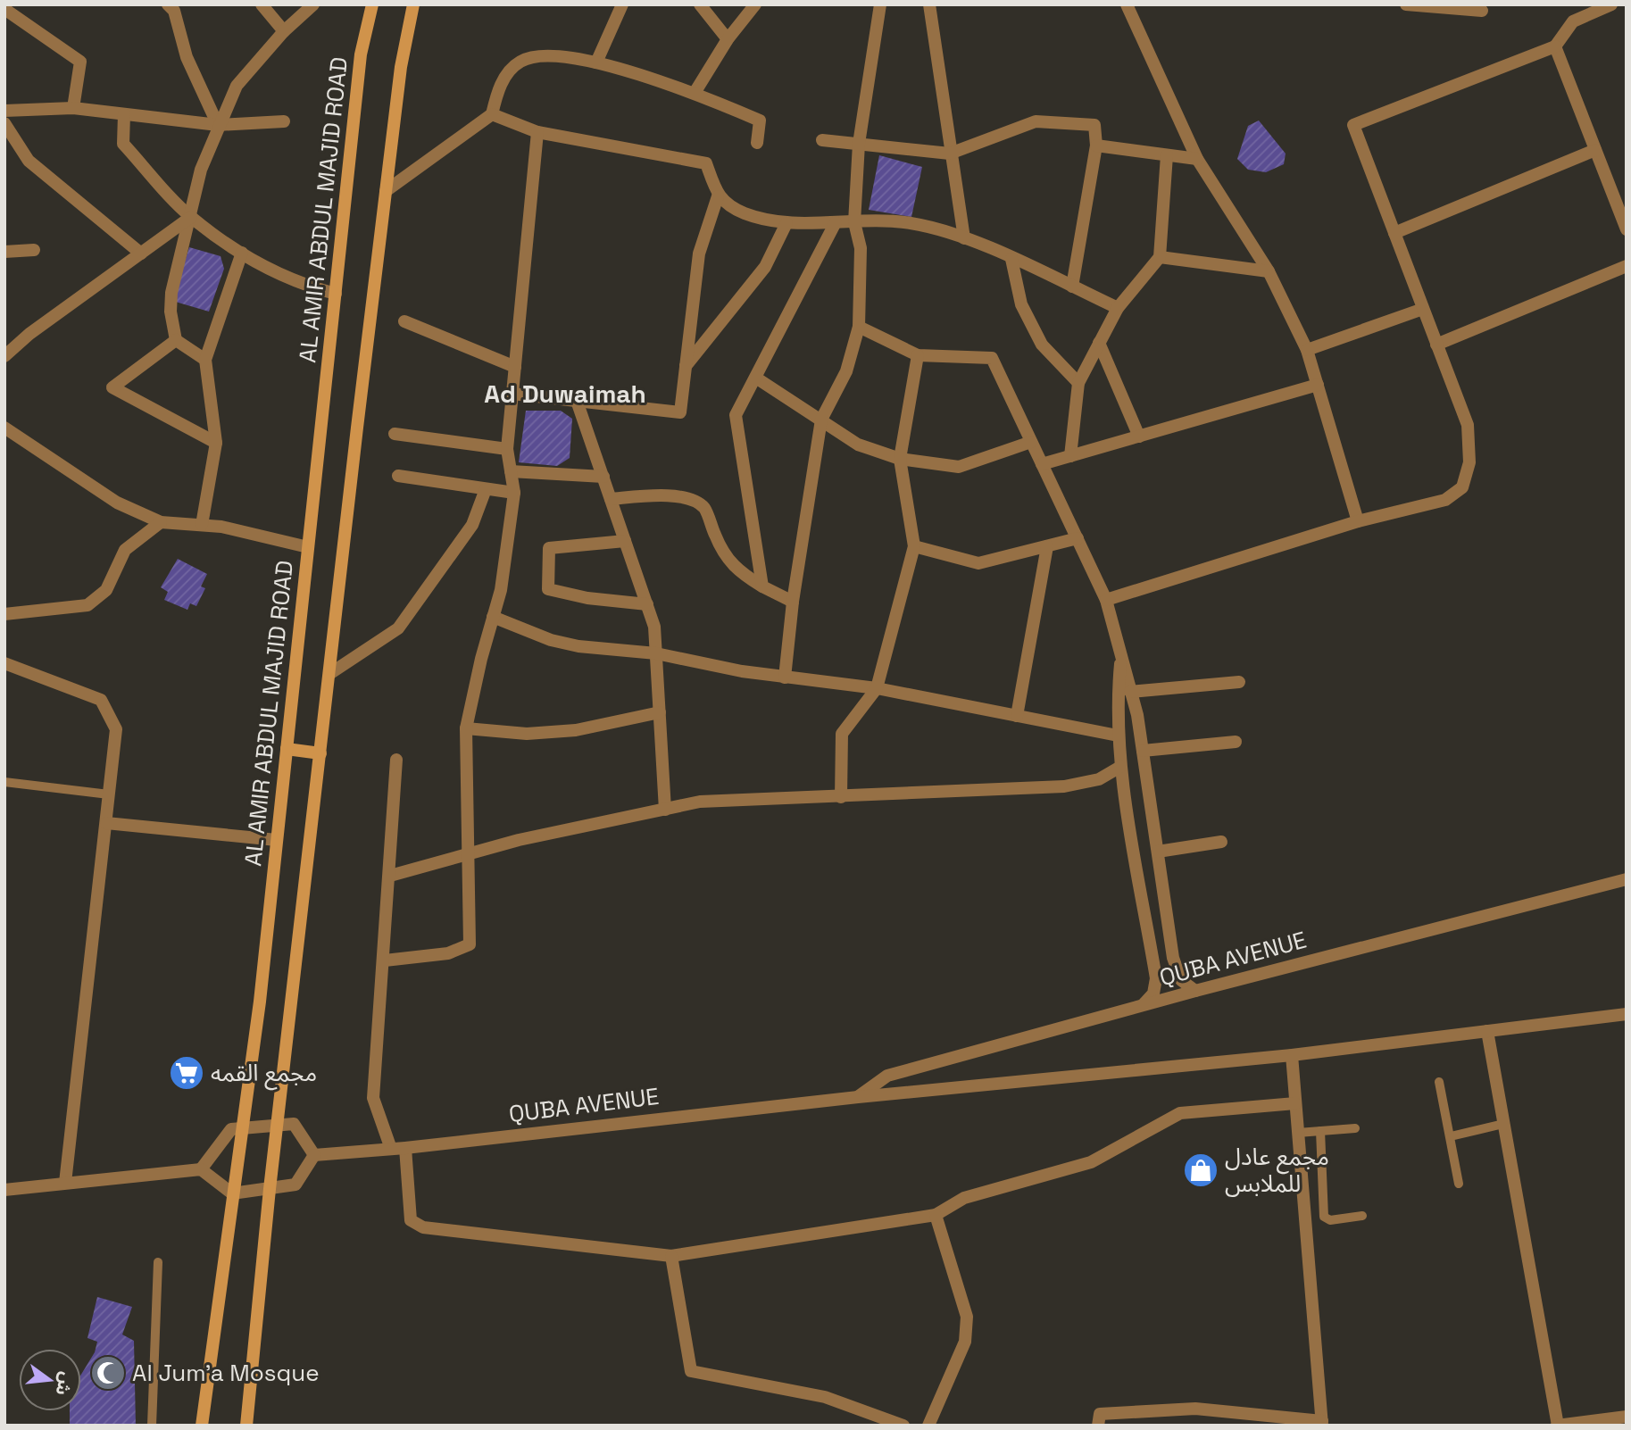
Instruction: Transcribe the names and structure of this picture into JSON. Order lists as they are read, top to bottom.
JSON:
{
  "streets": {
    "main road": ["AL AMIR ABDUL MAJID ROAD"],
    "street": ["QUBA AVENUE"]
  },
  "districts": ["Ad Duwaimah"],
  "places": {
    "supermarket": ["مجمع القمه"],
    "shop": ["مجمع عادل للملابس"],
    "mosque": ["Al Jum'a Mosque"]
  },
  "north": "right"
}
